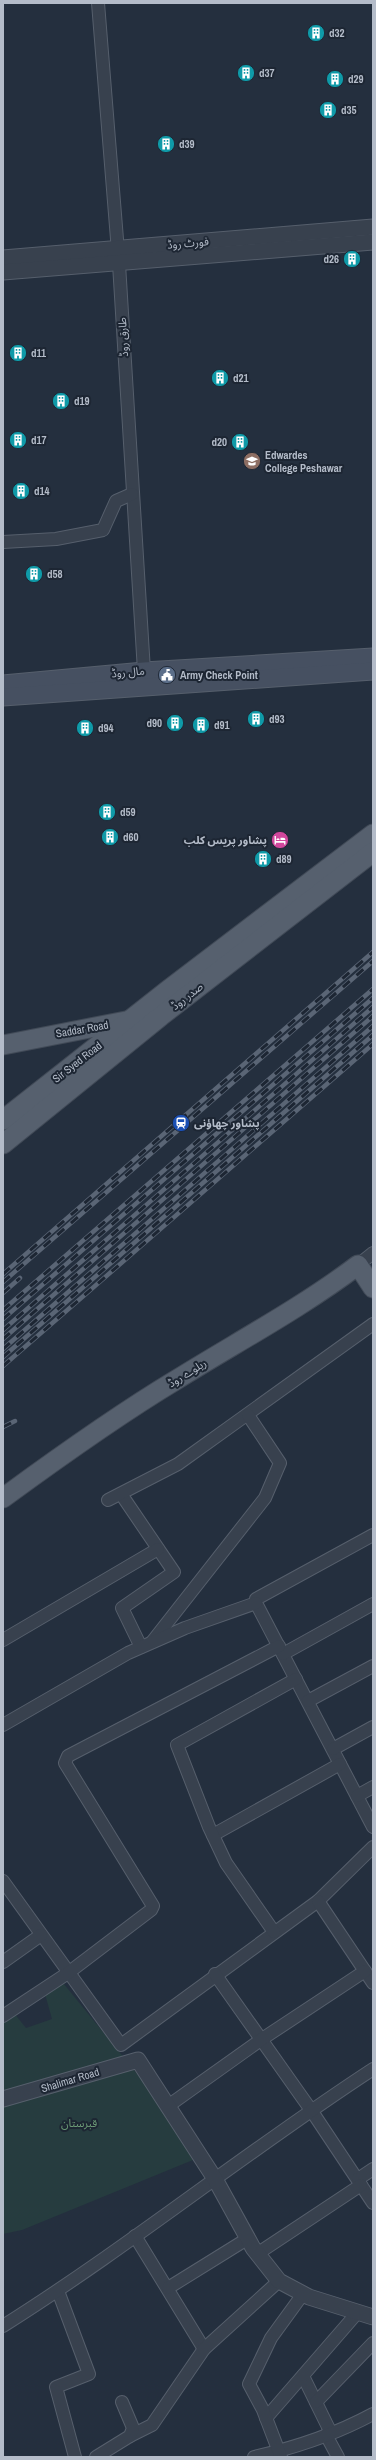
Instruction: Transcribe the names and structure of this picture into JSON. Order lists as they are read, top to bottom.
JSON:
{
  "streets": {
    "main road": [
      "مال روڈ",
      "صدر روڈ",
      "Saddar Road",
      "Sir Syed Road",
      "ریلوے روڈ"
    ],
    "street": ["فورٹ روڈ", "طارق روڈ", "Shalimar Road"]
  },
  "crossings": [
    ["فورٹ روڈ", "طارق روڈ"],
    ["طارق روڈ", "مال روڈ"],
    ["صدر روڈ", "Saddar Road"],
    ["Saddar Road", "Sir Syed Road"]
  ],
  "parks": ["قبرستان"],
  "places": {
    "building": [
      "d32",
      "d37",
      "d29",
      "d35",
      "d39",
      "d26",
      "d11",
      "d21",
      "d19",
      "d17",
      "d20",
      "d14",
      "d58",
      "d93",
      "d90",
      "d91",
      "d94",
      "d59",
      "d60",
      "d89"
    ],
    "school or university": ["Edwardes College Peshawar"],
    "public building": ["Army Check Point"],
    "hotel": ["پشاور پریس کلب"],
    "station": ["پشاور چھاؤنی"]
  }
}
